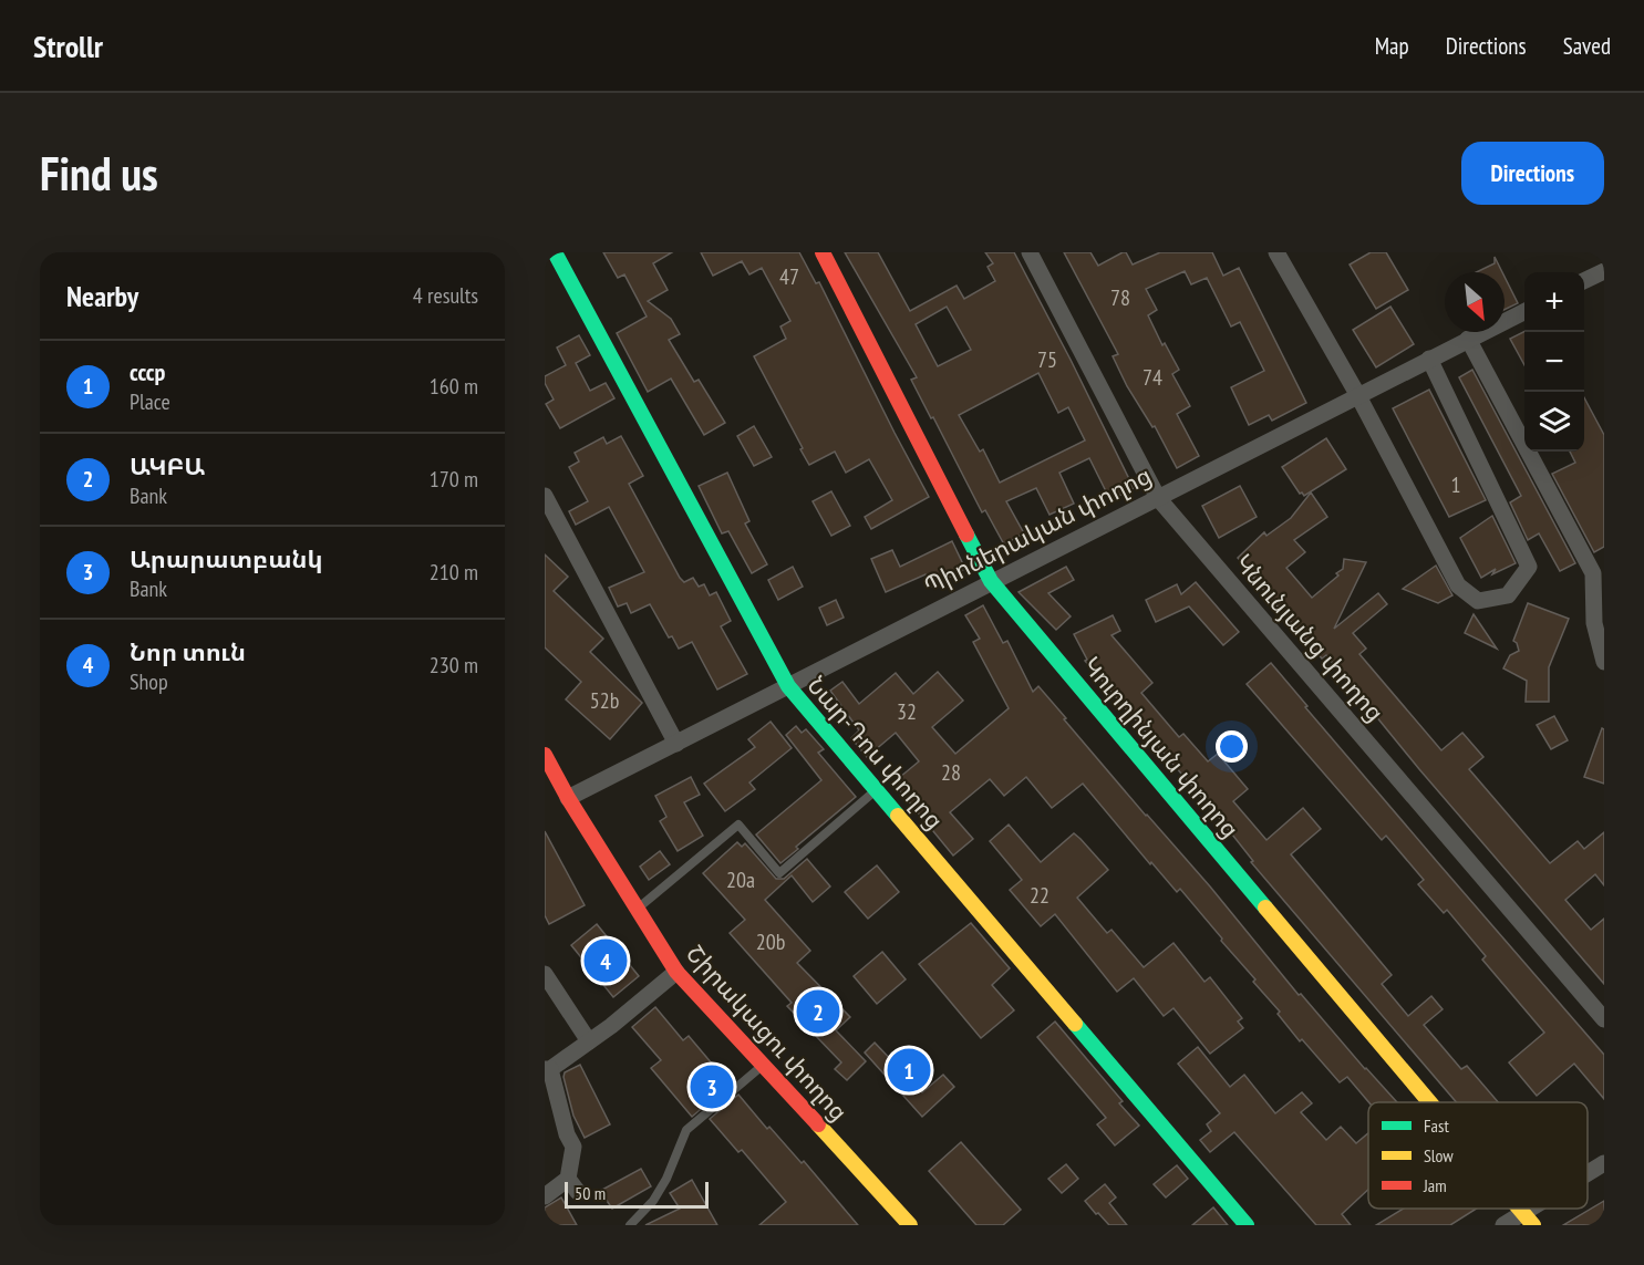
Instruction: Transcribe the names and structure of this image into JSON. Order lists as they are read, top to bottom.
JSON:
{
  "streets": {
    "street": [
      "Պիոներական փողոց",
      "Կնունյանց փողոց",
      "Կուրղինյան փողոց",
      "Նար-Դոս փողոց",
      "Շիրակացու փողոց"
    ]
  },
  "crossings": [
    ["Պիոներական փողոց", "Կնունյանց փողոց"],
    ["Պիոներական փողոց", "Կուրղինյան փողոց"],
    ["Պիոներական փողոց", "Նար-Դոս փողոց"],
    ["Պիոներական փողոց", "Շիրակացու փողոց"]
  ],
  "house_numbers": [
    "47",
    "78",
    "75",
    "74",
    "1",
    "52b",
    "32",
    "28",
    "20a",
    "22",
    "20b"
  ],
  "legend": ["Fast", "Slow", "Jam"],
  "scale_bar": "50 m",
  "north": "bottom right",
  "page": {
    "header": "Strollr",
    "nav": ["Map", "Directions", "Saved"],
    "buttons": "Directions",
    "title": "Find us",
    "heading": ["Nearby", "4 results"],
    "map_buttons": ["+", "−"],
    "list": [
      {
        "mark": "1",
        "name": "ссср",
        "note": "Place",
        "value": "160 m"
      },
      {
        "mark": "2",
        "name": "ԱԿԲԱ",
        "note": "Bank",
        "value": "170 m"
      },
      {
        "mark": "3",
        "name": "Արարատբանկ",
        "note": "Bank",
        "value": "210 m"
      },
      {
        "mark": "4",
        "name": "Նոր տուն",
        "note": "Shop",
        "value": "230 m"
      }
    ],
    "pins": [
      "4",
      "2",
      "1",
      "3"
    ],
    "scale": "50 m"
  }
}
